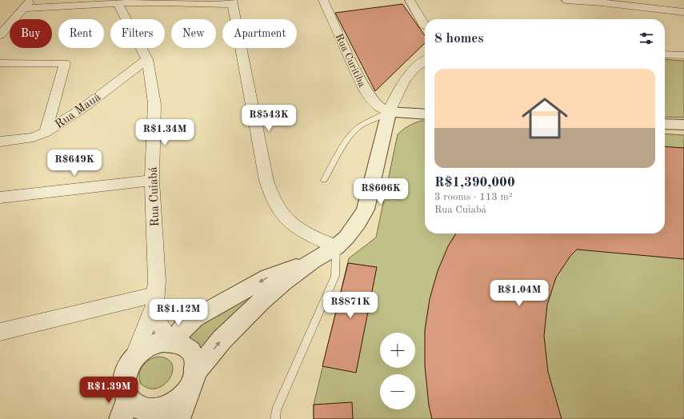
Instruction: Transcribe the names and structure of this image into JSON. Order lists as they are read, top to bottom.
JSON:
{
  "streets": {
    "street": ["Rua Curitiba", "Rua Mauá", "Rua Cuiabá"]
  },
  "crossings": [
    ["Rua Mauá", "Rua Cuiabá"]
  ],
  "page": {
    "chip": [
      "Buy",
      "Rent",
      "Filters",
      "New",
      "Apartment"
    ],
    "heading": "8 homes",
    "list": [
      {
        "name": "R$1,390,000",
        "note": "3 rooms · 113 m² · Rua Cuiabá"
      }
    ],
    "price": [
      "R$543K",
      "R$1.34M",
      "R$649K",
      "R$606K",
      "R$1.04M",
      "R$871K",
      "R$1.12M",
      "R$1.39M"
    ],
    "map_buttons": ["+", "−"]
  }
}
